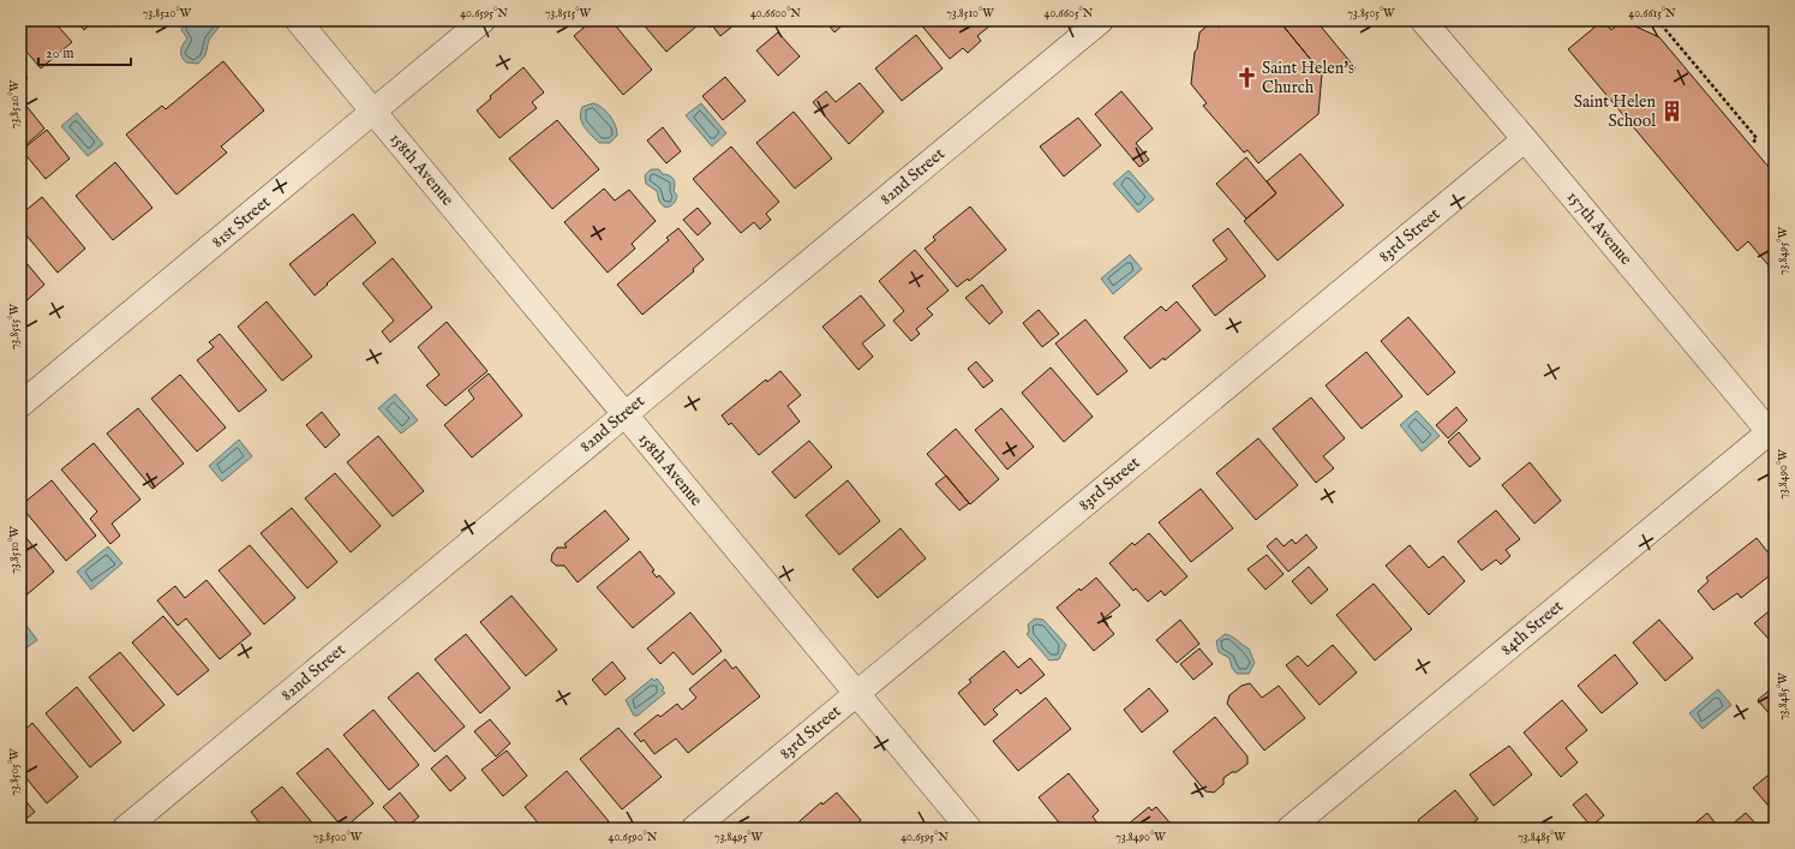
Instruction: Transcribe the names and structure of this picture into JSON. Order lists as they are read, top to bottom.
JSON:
{
  "streets": {
    "street": [
      "158th Avenue",
      "82nd Street",
      "81st Street",
      "157th Avenue",
      "83rd Street",
      "84th Street"
    ]
  },
  "crossings": [
    ["158th Avenue", "82nd Street"],
    ["158th Avenue", "81st Street"],
    ["158th Avenue", "83rd Street"],
    ["157th Avenue", "83rd Street"],
    ["157th Avenue", "84th Street"]
  ],
  "places": {
    "church": ["Saint Helen's Church"],
    "building": ["Saint Helen School"]
  },
  "scale_bar": "20 m",
  "coordinates": [
    "73.8520°W",
    "40.6595°N",
    "73.8515°W",
    "40.6600°N",
    "73.8510°W",
    "40.6605°N",
    "73.8505°W",
    "40.6615°N",
    "73.8495°W",
    "73.8490°W",
    "73.8485°W",
    "73.8500°W",
    "40.6590°N"
  ]
}
